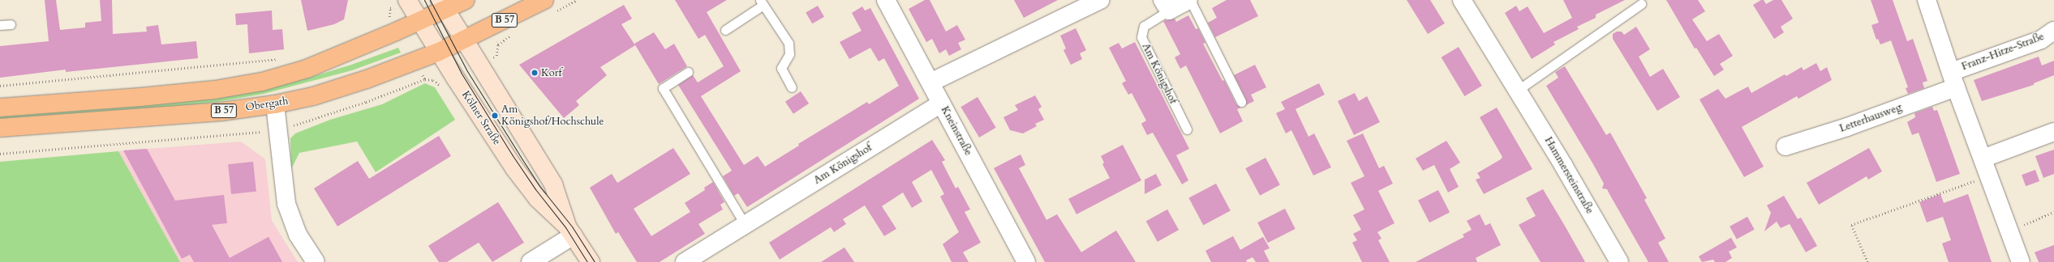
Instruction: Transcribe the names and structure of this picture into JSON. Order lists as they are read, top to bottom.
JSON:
{
  "streets": {
    "main road": ["B 57", "Obergath", "Kölner Straße"],
    "street": [
      "Franz-Hitze-Straße",
      "Am Königshof",
      "Letterhausweg",
      "Kneinstraße",
      "Hammersteinstraße"
    ]
  },
  "crossings": [
    ["B 57", "Obergath"],
    ["B 57", "Kölner Straße"],
    ["Franz-Hitze-Straße", "Letterhausweg"],
    ["Am Königshof", "Kneinstraße"],
    ["Obergath", "Kölner Straße"]
  ],
  "places": ["Korf", "Am Königshof/Hochschule"]
}
